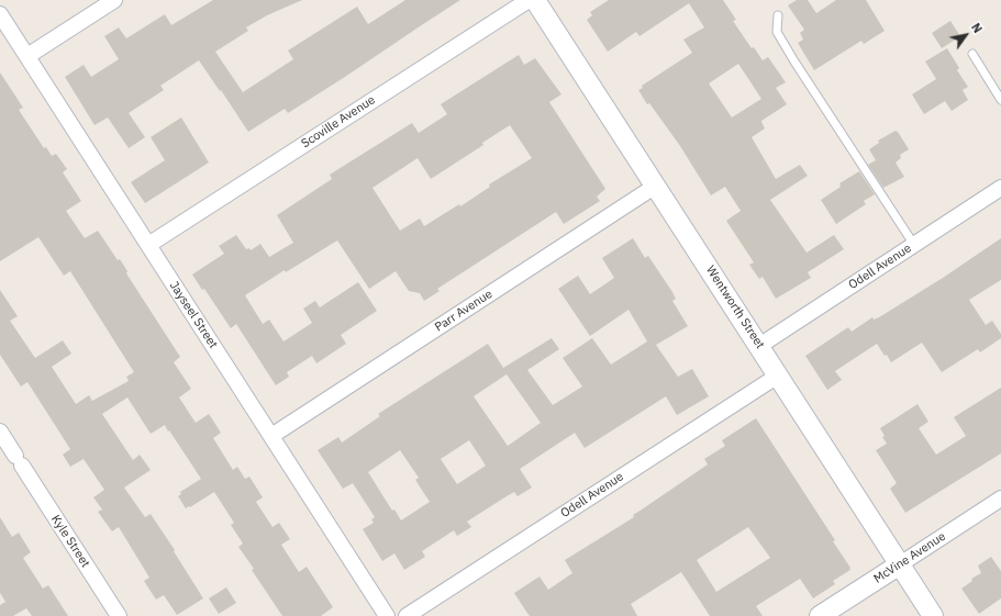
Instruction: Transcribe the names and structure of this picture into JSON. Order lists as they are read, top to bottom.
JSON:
{
  "streets": {
    "street": [
      "Scoville Avenue",
      "Odell Avenue",
      "Wentworth Street",
      "Parr Avenue",
      "Jayseel Street",
      "Kyle Street",
      "McVine Avenue"
    ]
  },
  "crossings": [
    ["Scoville Avenue", "Jayseel Street"],
    ["Odell Avenue", "Wentworth Street"],
    ["Wentworth Street", "Parr Avenue"],
    ["Wentworth Street", "McVine Avenue"],
    ["Parr Avenue", "Jayseel Street"]
  ],
  "north": "top right"
}
